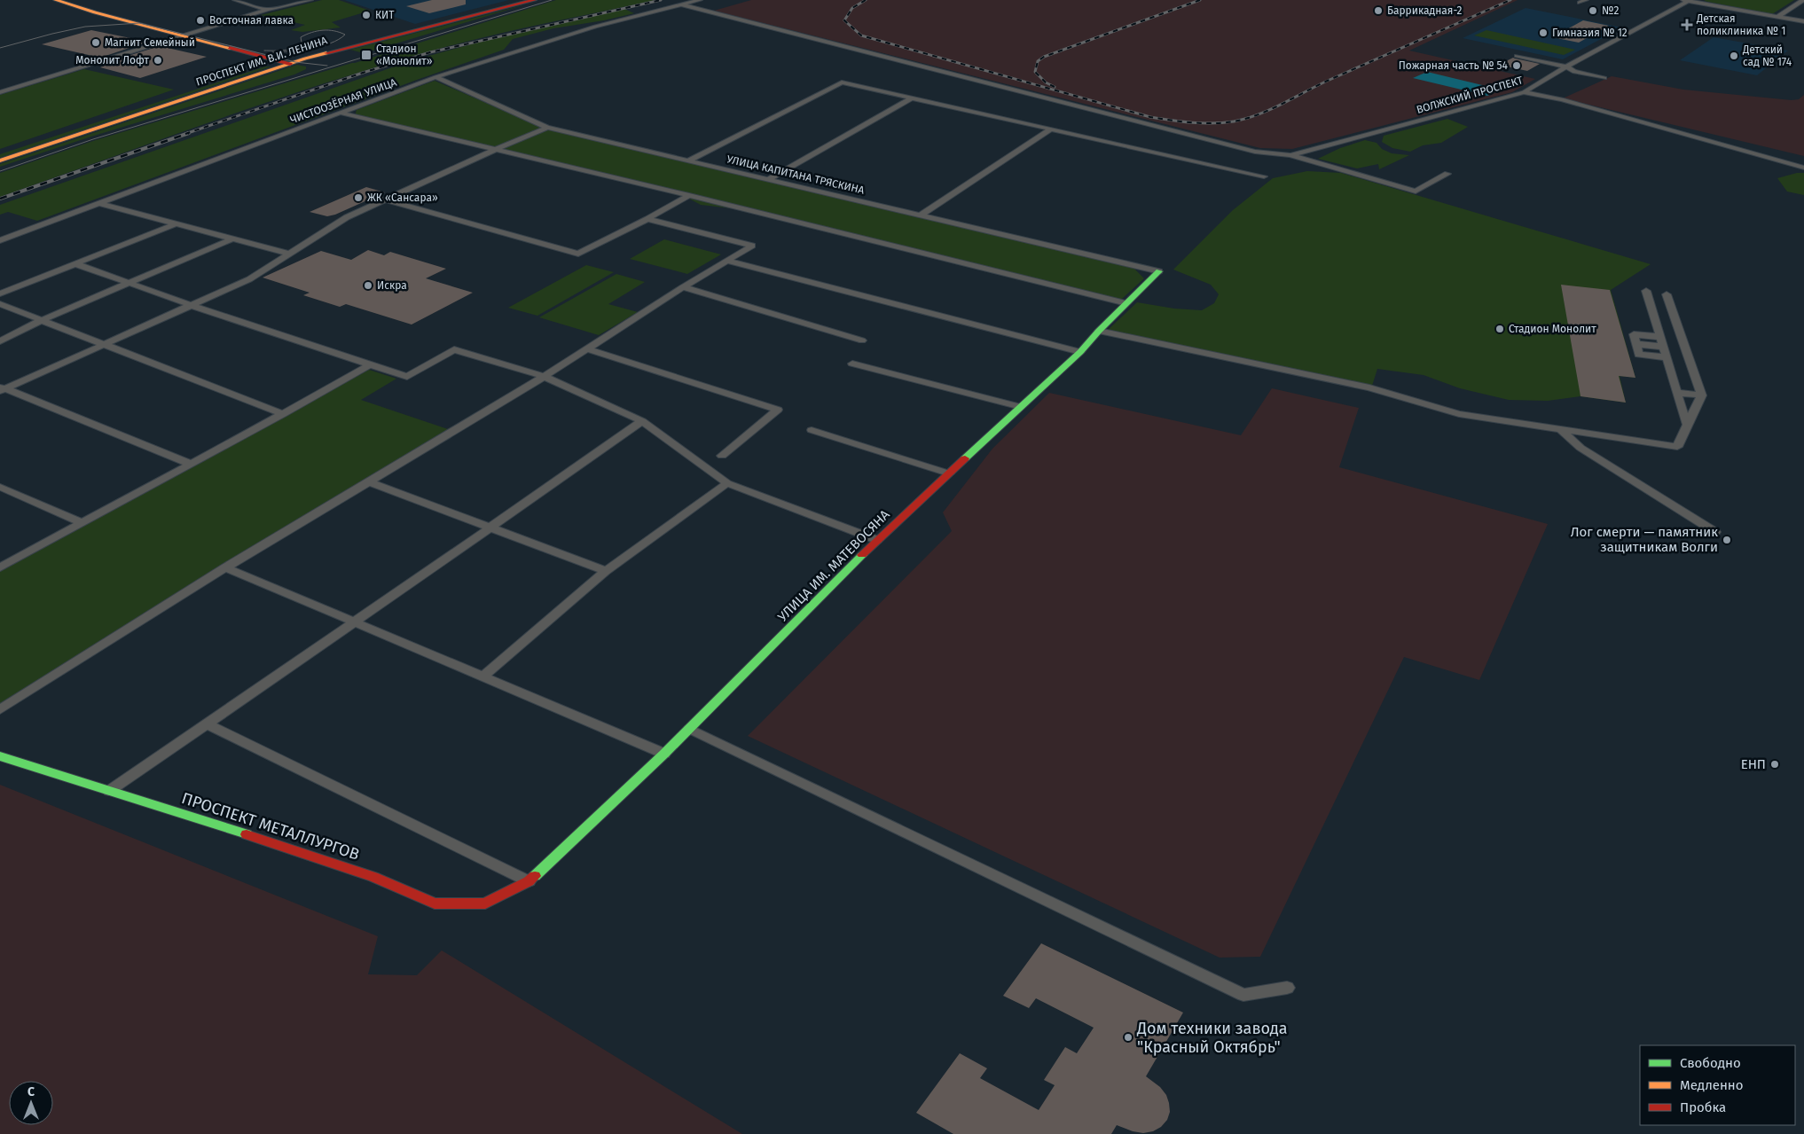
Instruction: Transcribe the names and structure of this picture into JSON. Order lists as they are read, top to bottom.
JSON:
{
  "streets": {
    "street": [
      "ПРОСПЕКТ ИМ. В.И. ЛЕНИНА",
      "ВОЛЖСКИЙ ПРОСПЕКТ",
      "ЧИСТООЗЁРНАЯ УЛИЦА",
      "УЛИЦА КАПИТАНА ТРЯСКИНА",
      "УЛИЦА ИМ. МАТЕВОСЯНА",
      "ПРОСПЕКТ МЕТАЛЛУРГОВ"
    ]
  },
  "crossings": [
    ["ЧИСТООЗЁРНАЯ УЛИЦА", "УЛИЦА КАПИТАНА ТРЯСКИНА"],
    ["УЛИЦА КАПИТАНА ТРЯСКИНА", "УЛИЦА ИМ. МАТЕВОСЯНА"],
    ["УЛИЦА ИМ. МАТЕВОСЯНА", "ПРОСПЕКТ МЕТАЛЛУРГОВ"]
  ],
  "places": {
    "other": [
      "Баррикадная-2",
      "№2",
      "КИТ",
      "Восточная лавка",
      "Гимназия № 12",
      "Магнит Семейный",
      "Детский сад № 174",
      "Монолит Лофт",
      "Пожарная часть № 54",
      "ЖК «Сансара»",
      "Искра",
      "Стадион Монолит",
      "Лог смерти — памятник защитникам Волги",
      "ЕНП",
      "Дом техники завода \"Красный Октябрь\""
    ],
    "health": ["Детская поликлиника № 1"],
    "transit": ["Стадион «Монолит»"]
  },
  "legend": ["Свободно", "Медленно", "Пробка"],
  "north": "top"
}
